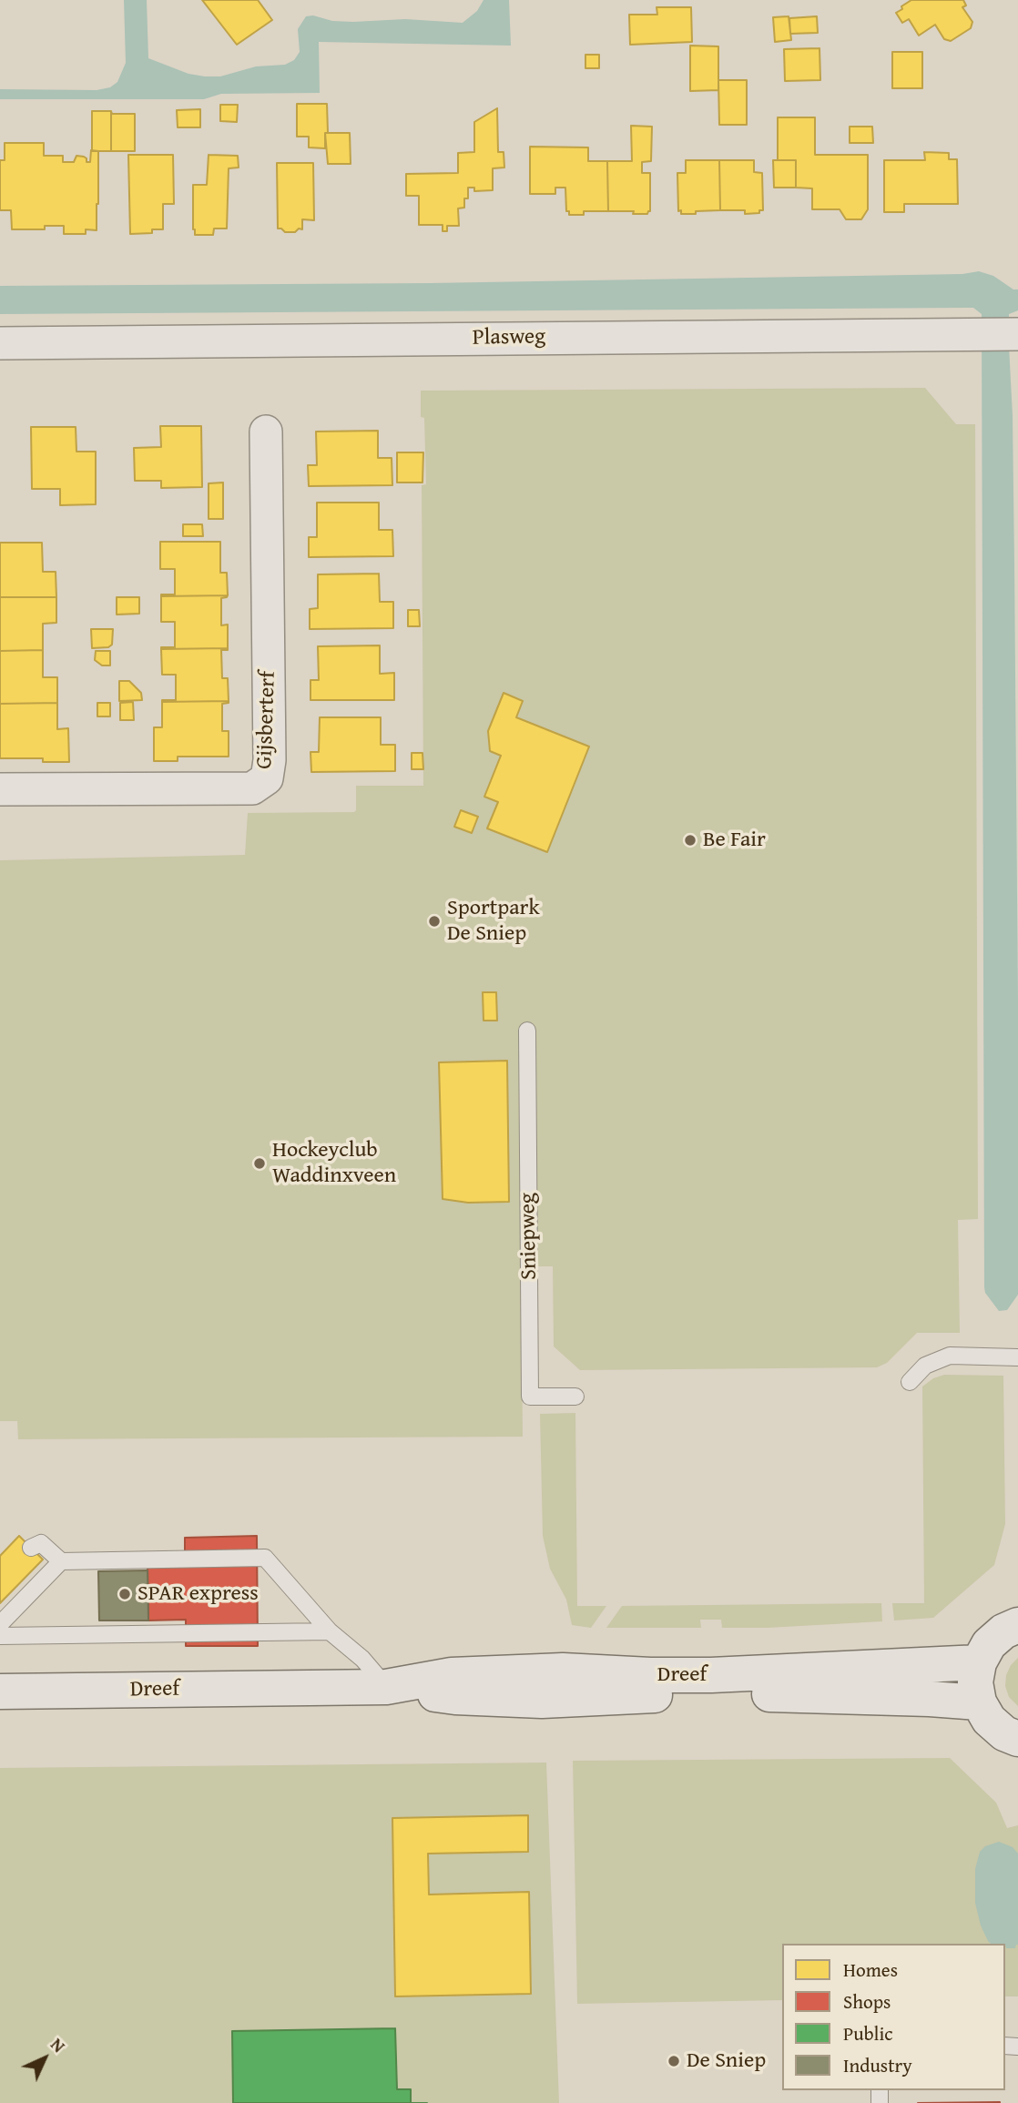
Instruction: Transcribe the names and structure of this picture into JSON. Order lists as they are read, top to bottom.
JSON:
{
  "streets": {
    "main road": ["Dreef"],
    "street": ["Plasweg", "Gijsberterf"],
    "lane": ["Sniepweg"]
  },
  "places": [
    "Be Fair",
    "Sportpark De Sniep",
    "Hockeyclub Waddinxveen",
    "SPAR express",
    "De Sniep"
  ],
  "legend": [
    "Homes",
    "Shops",
    "Public",
    "Industry"
  ],
  "north": "top right"
}
